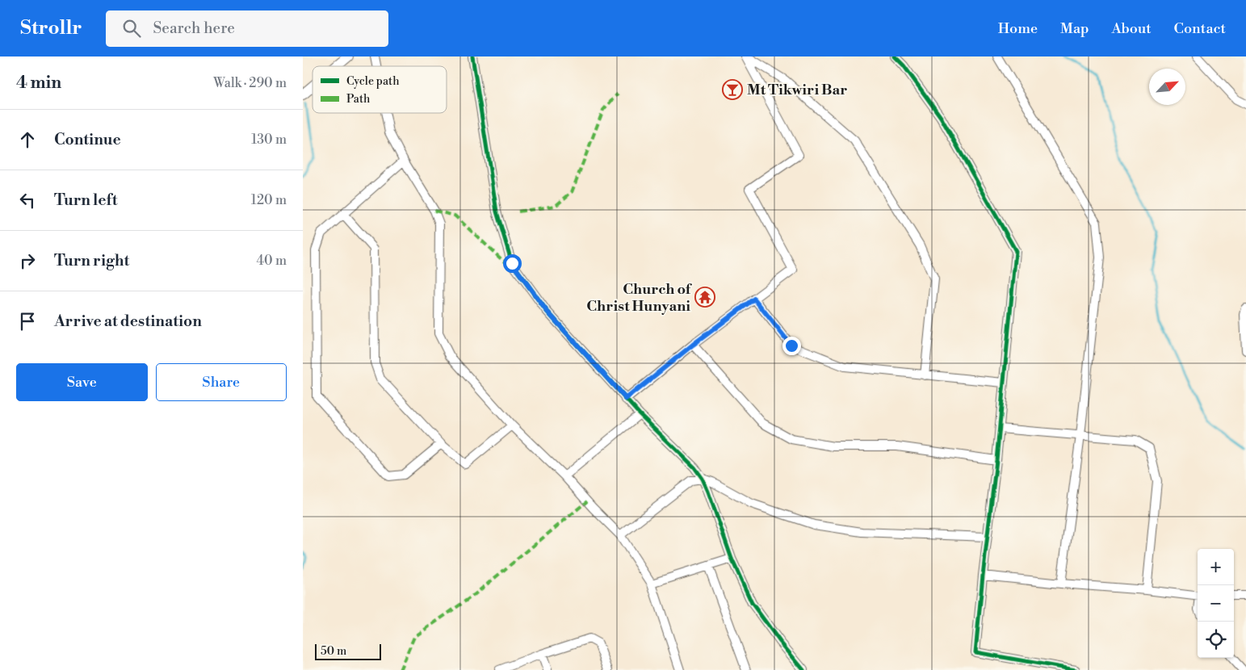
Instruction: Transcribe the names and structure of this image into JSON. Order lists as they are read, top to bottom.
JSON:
{
  "places": {
    "bar": ["Mt Tikwiri Bar"],
    "temple": ["Church of Christ Hunyani"]
  },
  "legend": ["Cycle path", "Path"],
  "scale_bar": "50 m",
  "north": "top right",
  "page": {
    "header": "Strollr",
    "search": "Search here",
    "nav": [
      "Home",
      "Map",
      "About",
      "Contact"
    ],
    "heading": ["4 min", "Walk · 290 m"],
    "list": [
      ["Continue", "130 m"],
      ["Turn left", "120 m"],
      ["Turn right", "40 m"],
      "Arrive at destination"
    ],
    "buttons": ["Save", "Share"],
    "map_buttons": ["+", "−"],
    "scale": "50 m"
  }
}
